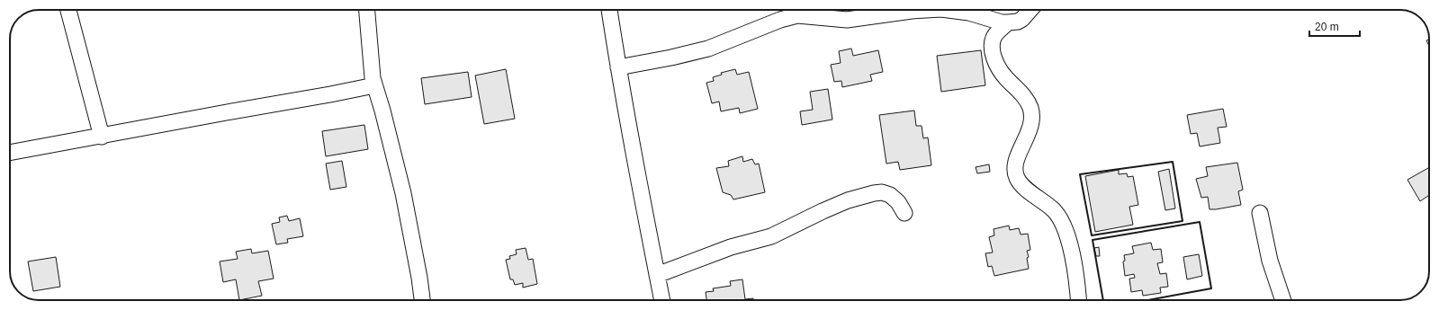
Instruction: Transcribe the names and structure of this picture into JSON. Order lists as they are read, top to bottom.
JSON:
{
  "scale_bar": "20 m"
}
